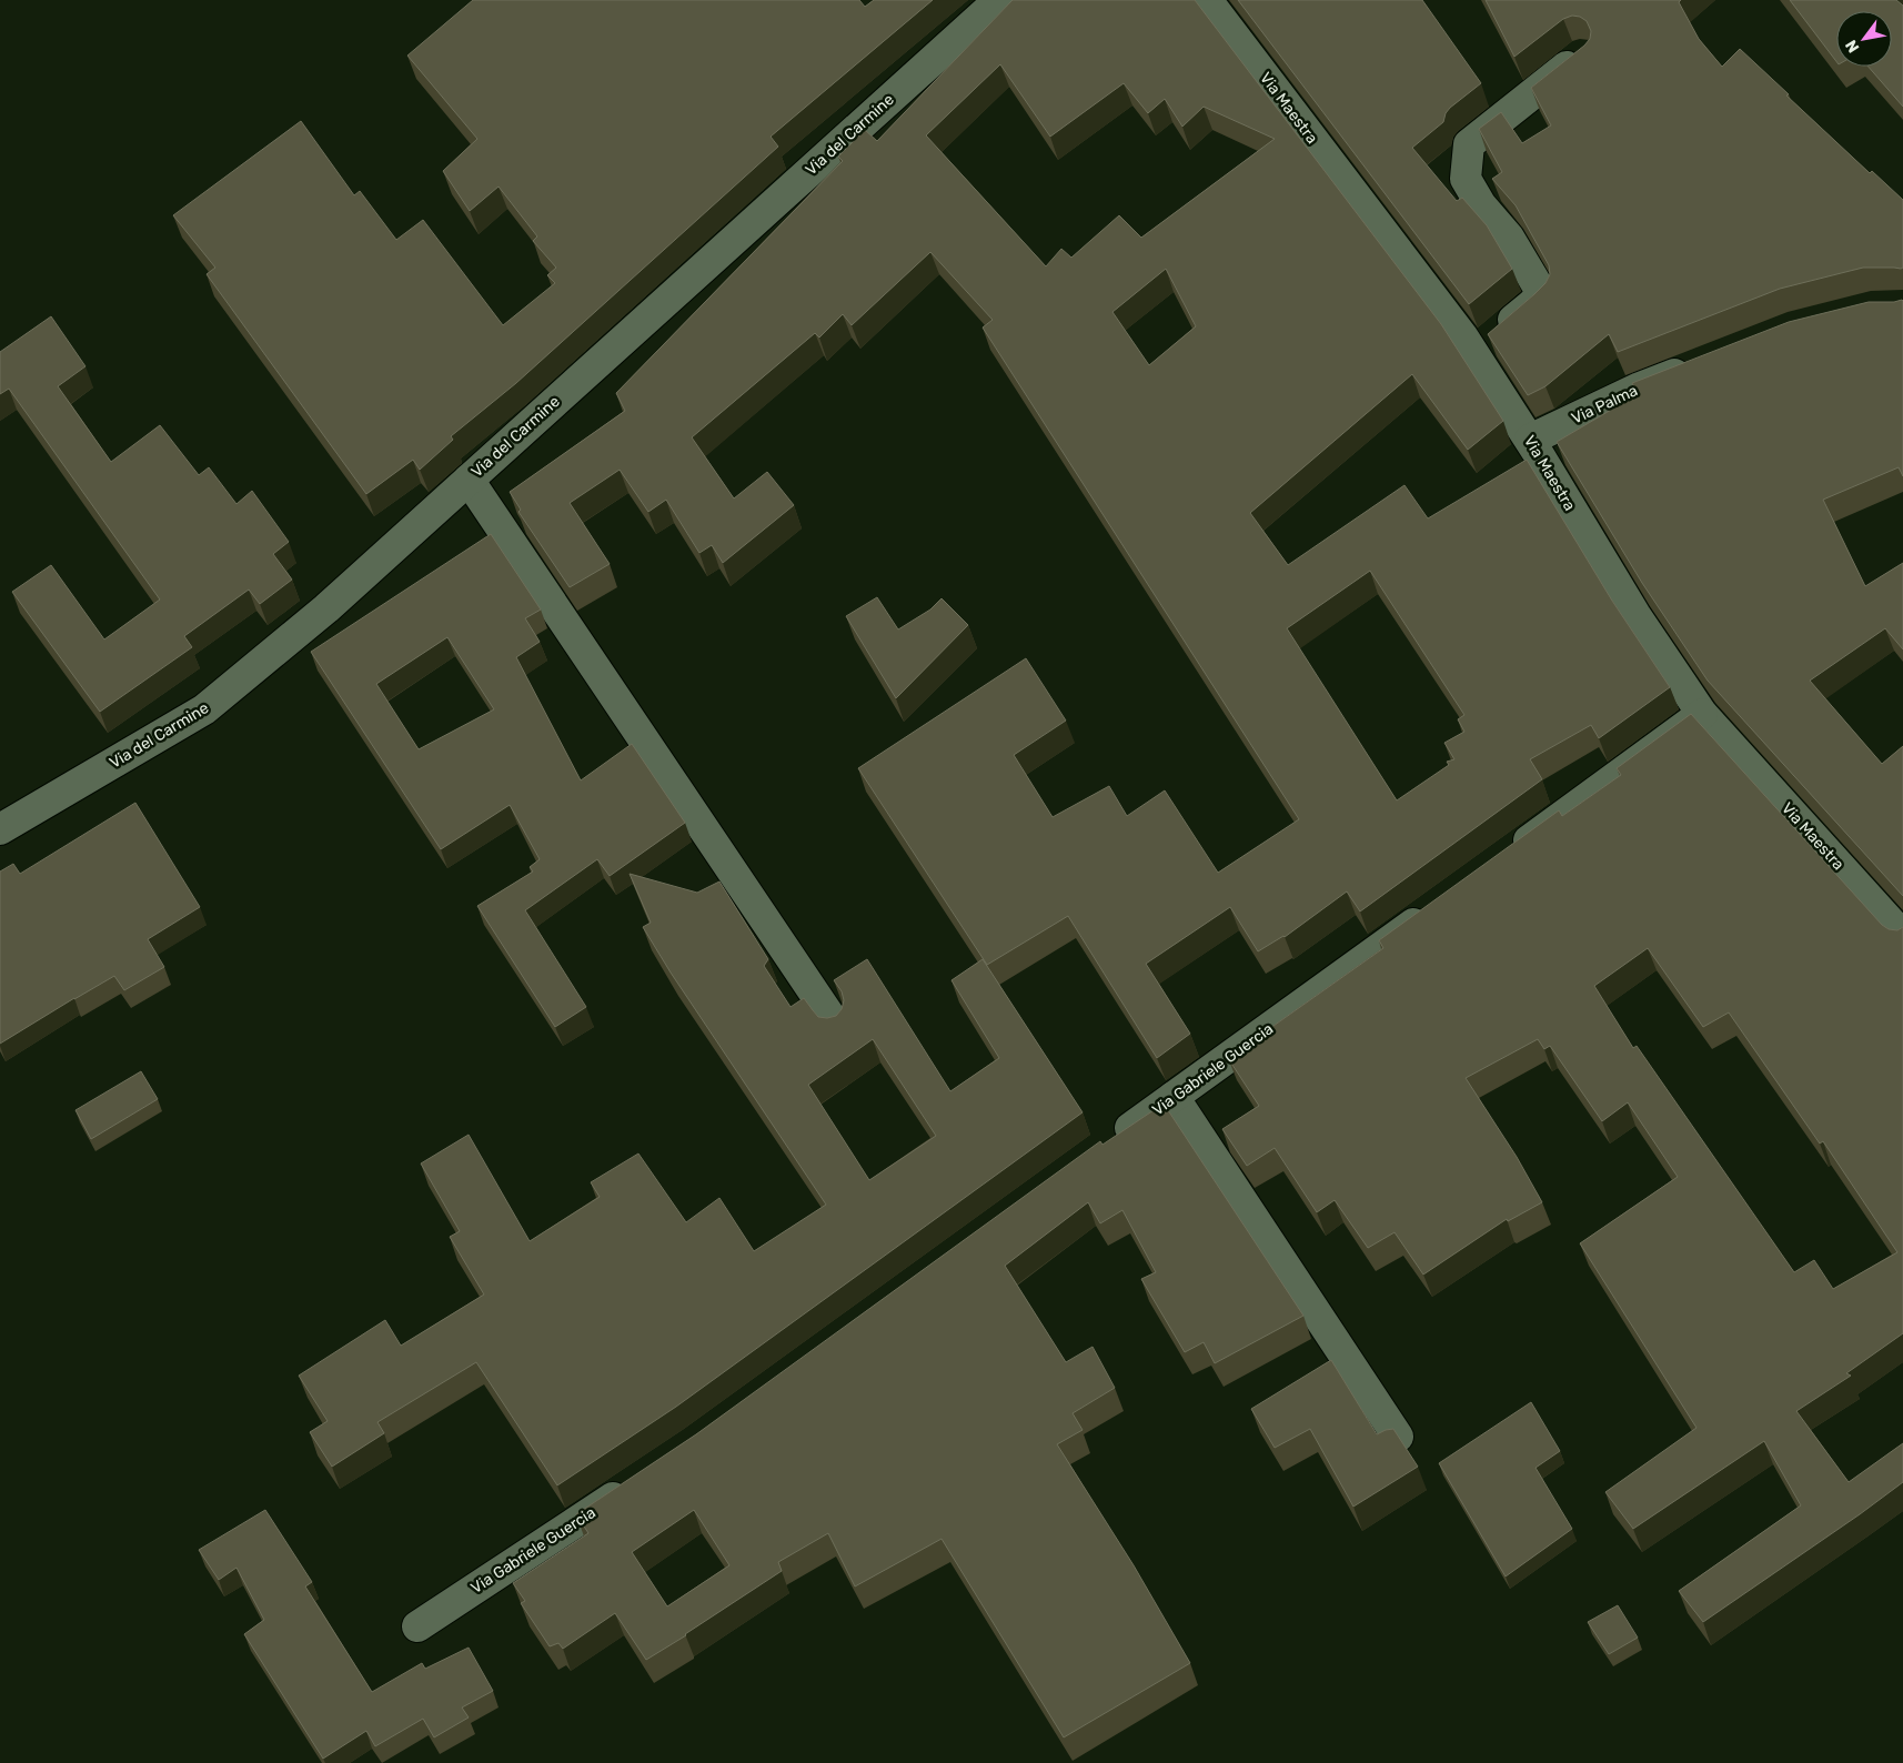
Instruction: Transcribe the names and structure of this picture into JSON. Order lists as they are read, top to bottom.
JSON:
{
  "streets": {
    "street": [
      "Via Maestra",
      "Via del Carmine",
      "Via Palma",
      "Via Gabriele Guercia"
    ]
  },
  "crossings": [
    ["Via Maestra", "Via Palma"]
  ],
  "north": "bottom left"
}
